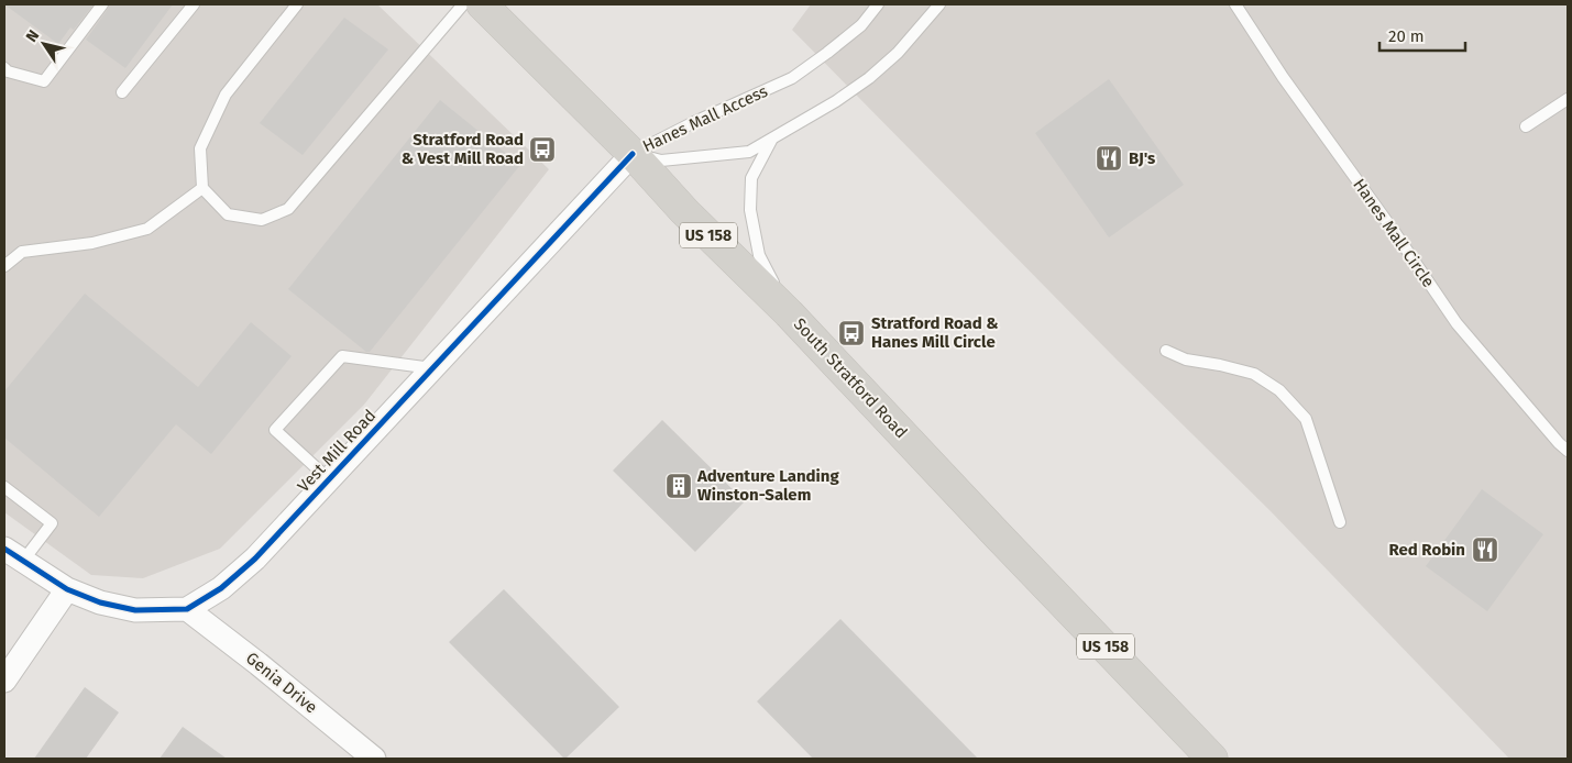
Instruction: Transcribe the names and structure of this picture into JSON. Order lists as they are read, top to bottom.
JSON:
{
  "streets": {
    "main road": ["US 158", "South Stratford Road"],
    "street": ["Vest Mill Road", "Genia Drive"],
    "lane": ["Hanes Mall Access", "Hanes Mall Circle"]
  },
  "crossings": [
    ["Hanes Mall Access", "South Stratford Road"],
    ["Hanes Mall Access", "Vest Mill Road"],
    ["South Stratford Road", "Vest Mill Road"],
    ["Vest Mill Road", "Genia Drive"]
  ],
  "places": {
    "bus stop": ["Stratford Road & Vest Mill Road", "Stratford Road & Hanes Mill Circle"],
    "restaurant": ["BJ's", "Red Robin"],
    "building": ["Adventure Landing Winston-Salem"]
  },
  "scale_bar": "20 m",
  "north": "top left"
}
